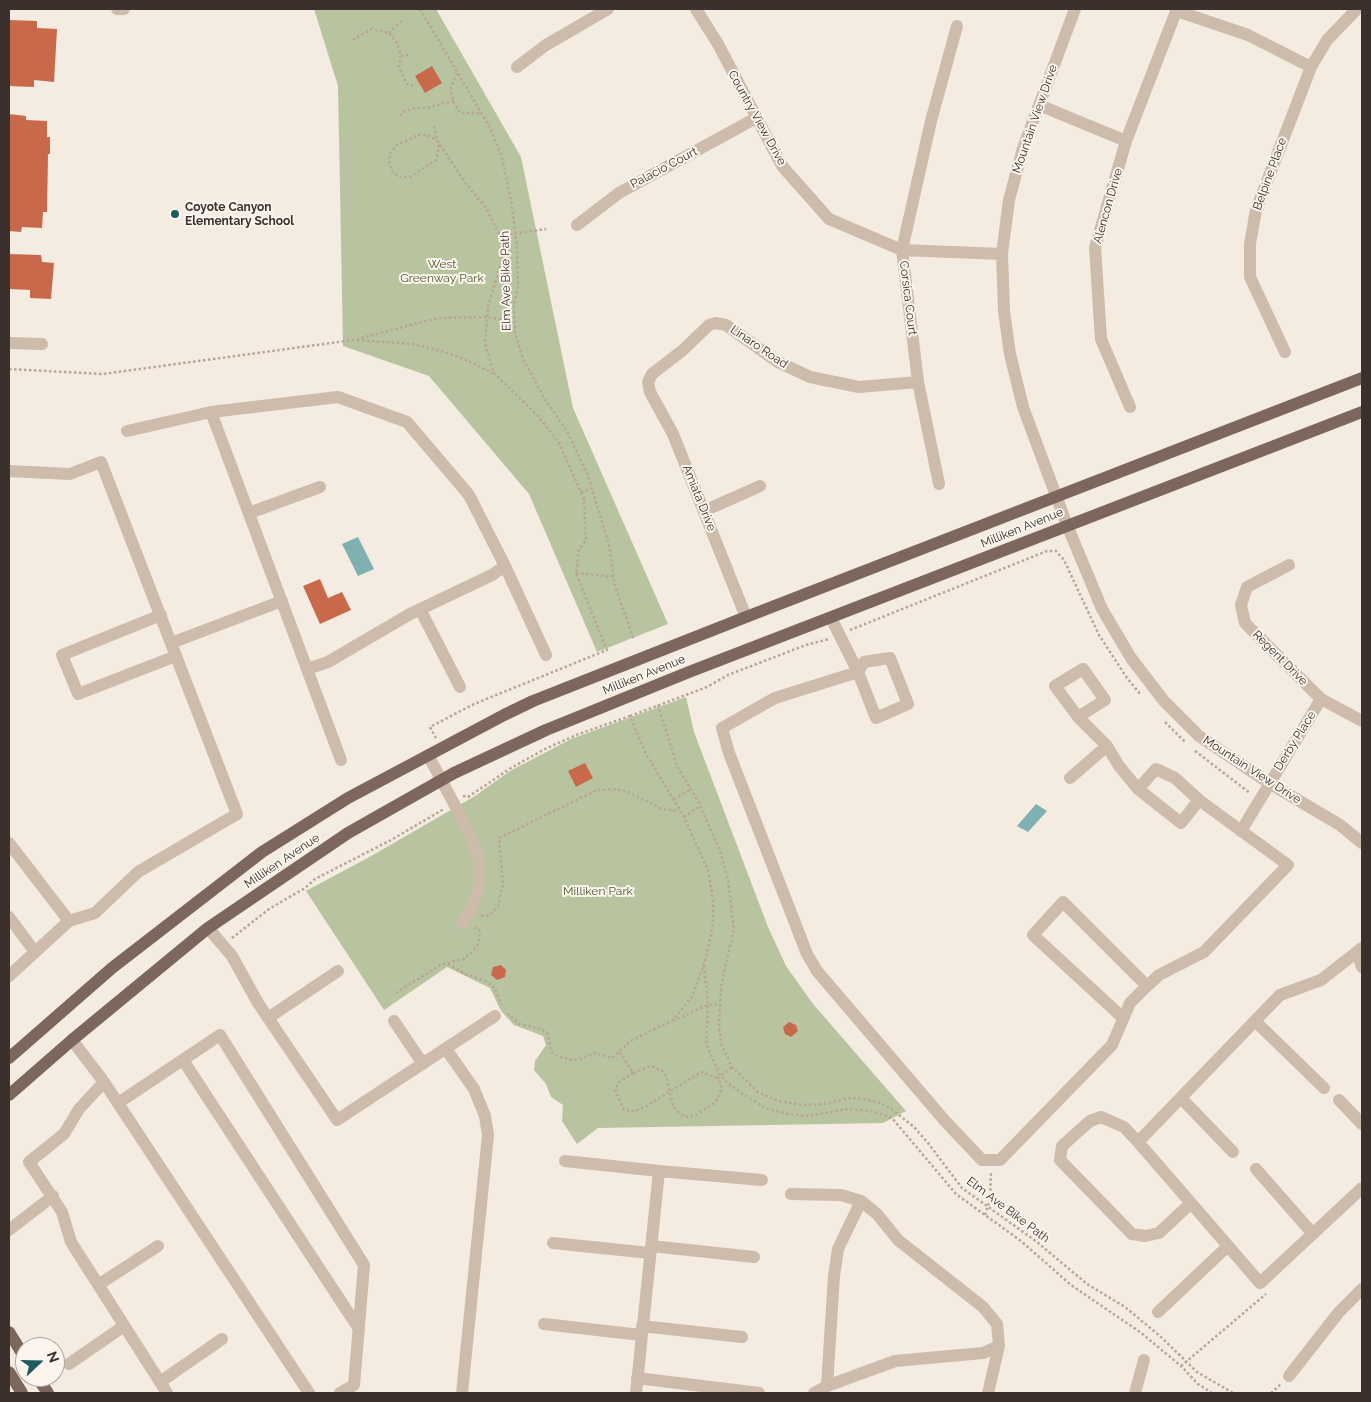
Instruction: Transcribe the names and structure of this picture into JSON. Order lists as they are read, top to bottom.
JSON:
{
  "streets": {
    "main road": ["Milliken Avenue"],
    "street": [
      "Country View Drive",
      "Mountain View Drive",
      "Palacio Court",
      "Belpine Place",
      "Alencon Drive",
      "Corsica Court",
      "Linaro Road",
      "Amiata Drive",
      "Regent Drive",
      "Derby Place"
    ],
    "path": ["Elm Ave Bike Path"]
  },
  "crossings": [
    ["Country View Drive", "Mountain View Drive"],
    ["Country View Drive", "Palacio Court"],
    ["Country View Drive", "Corsica Court"],
    ["Mountain View Drive", "Milliken Avenue"],
    ["Mountain View Drive", "Derby Place"],
    ["Corsica Court", "Linaro Road"],
    ["Linaro Road", "Amiata Drive"],
    ["Amiata Drive", "Milliken Avenue"],
    ["Regent Drive", "Derby Place"]
  ],
  "parks": ["West Greenway Park", "Milliken Park"],
  "places": ["Coyote Canyon Elementary School"],
  "north": "right"
}
